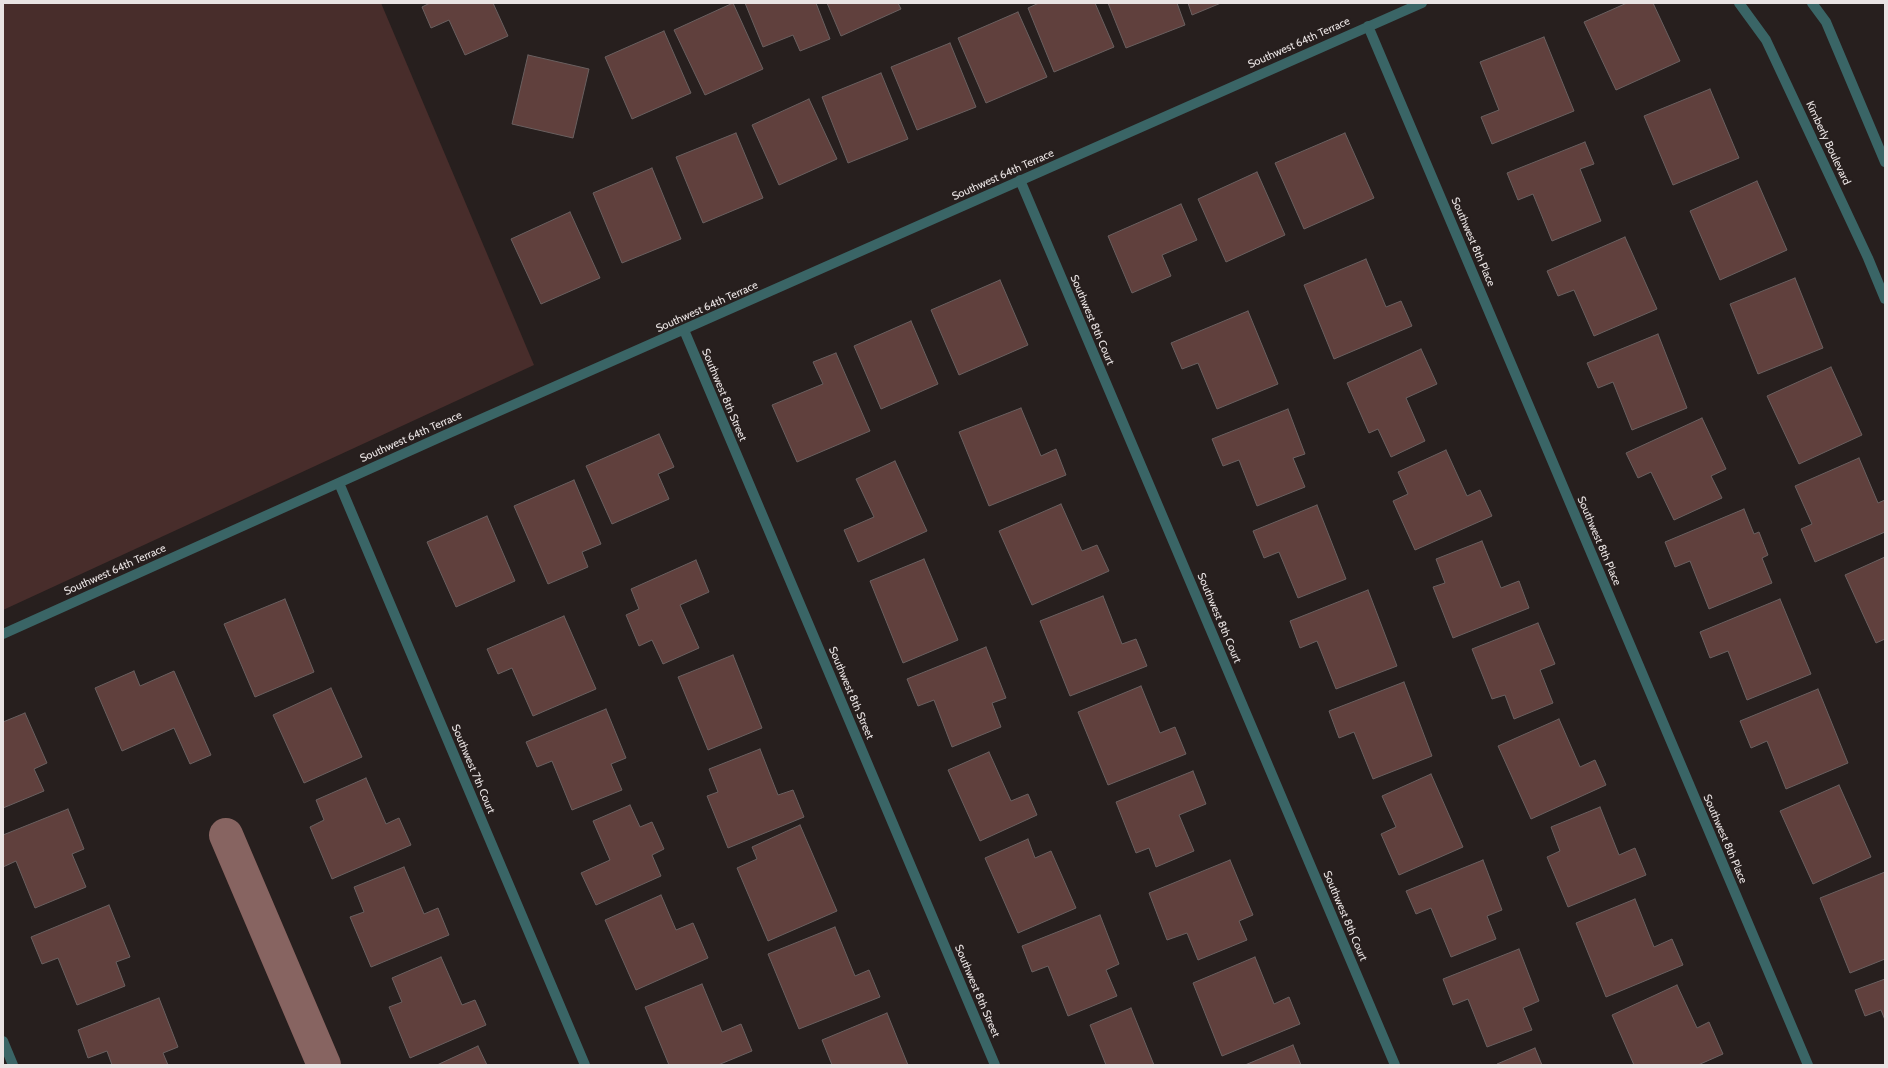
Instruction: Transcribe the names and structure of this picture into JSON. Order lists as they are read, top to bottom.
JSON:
{
  "streets": {
    "street": [
      "Southwest 64th Terrace",
      "Kimberly Boulevard",
      "Southwest 8th Place",
      "Southwest 8th Court",
      "Southwest 8th Street",
      "Southwest 7th Court"
    ]
  },
  "crossings": [
    ["Southwest 64th Terrace", "Southwest 8th Place"],
    ["Southwest 64th Terrace", "Southwest 8th Court"],
    ["Southwest 64th Terrace", "Southwest 8th Street"],
    ["Southwest 64th Terrace", "Southwest 7th Court"]
  ]
}
